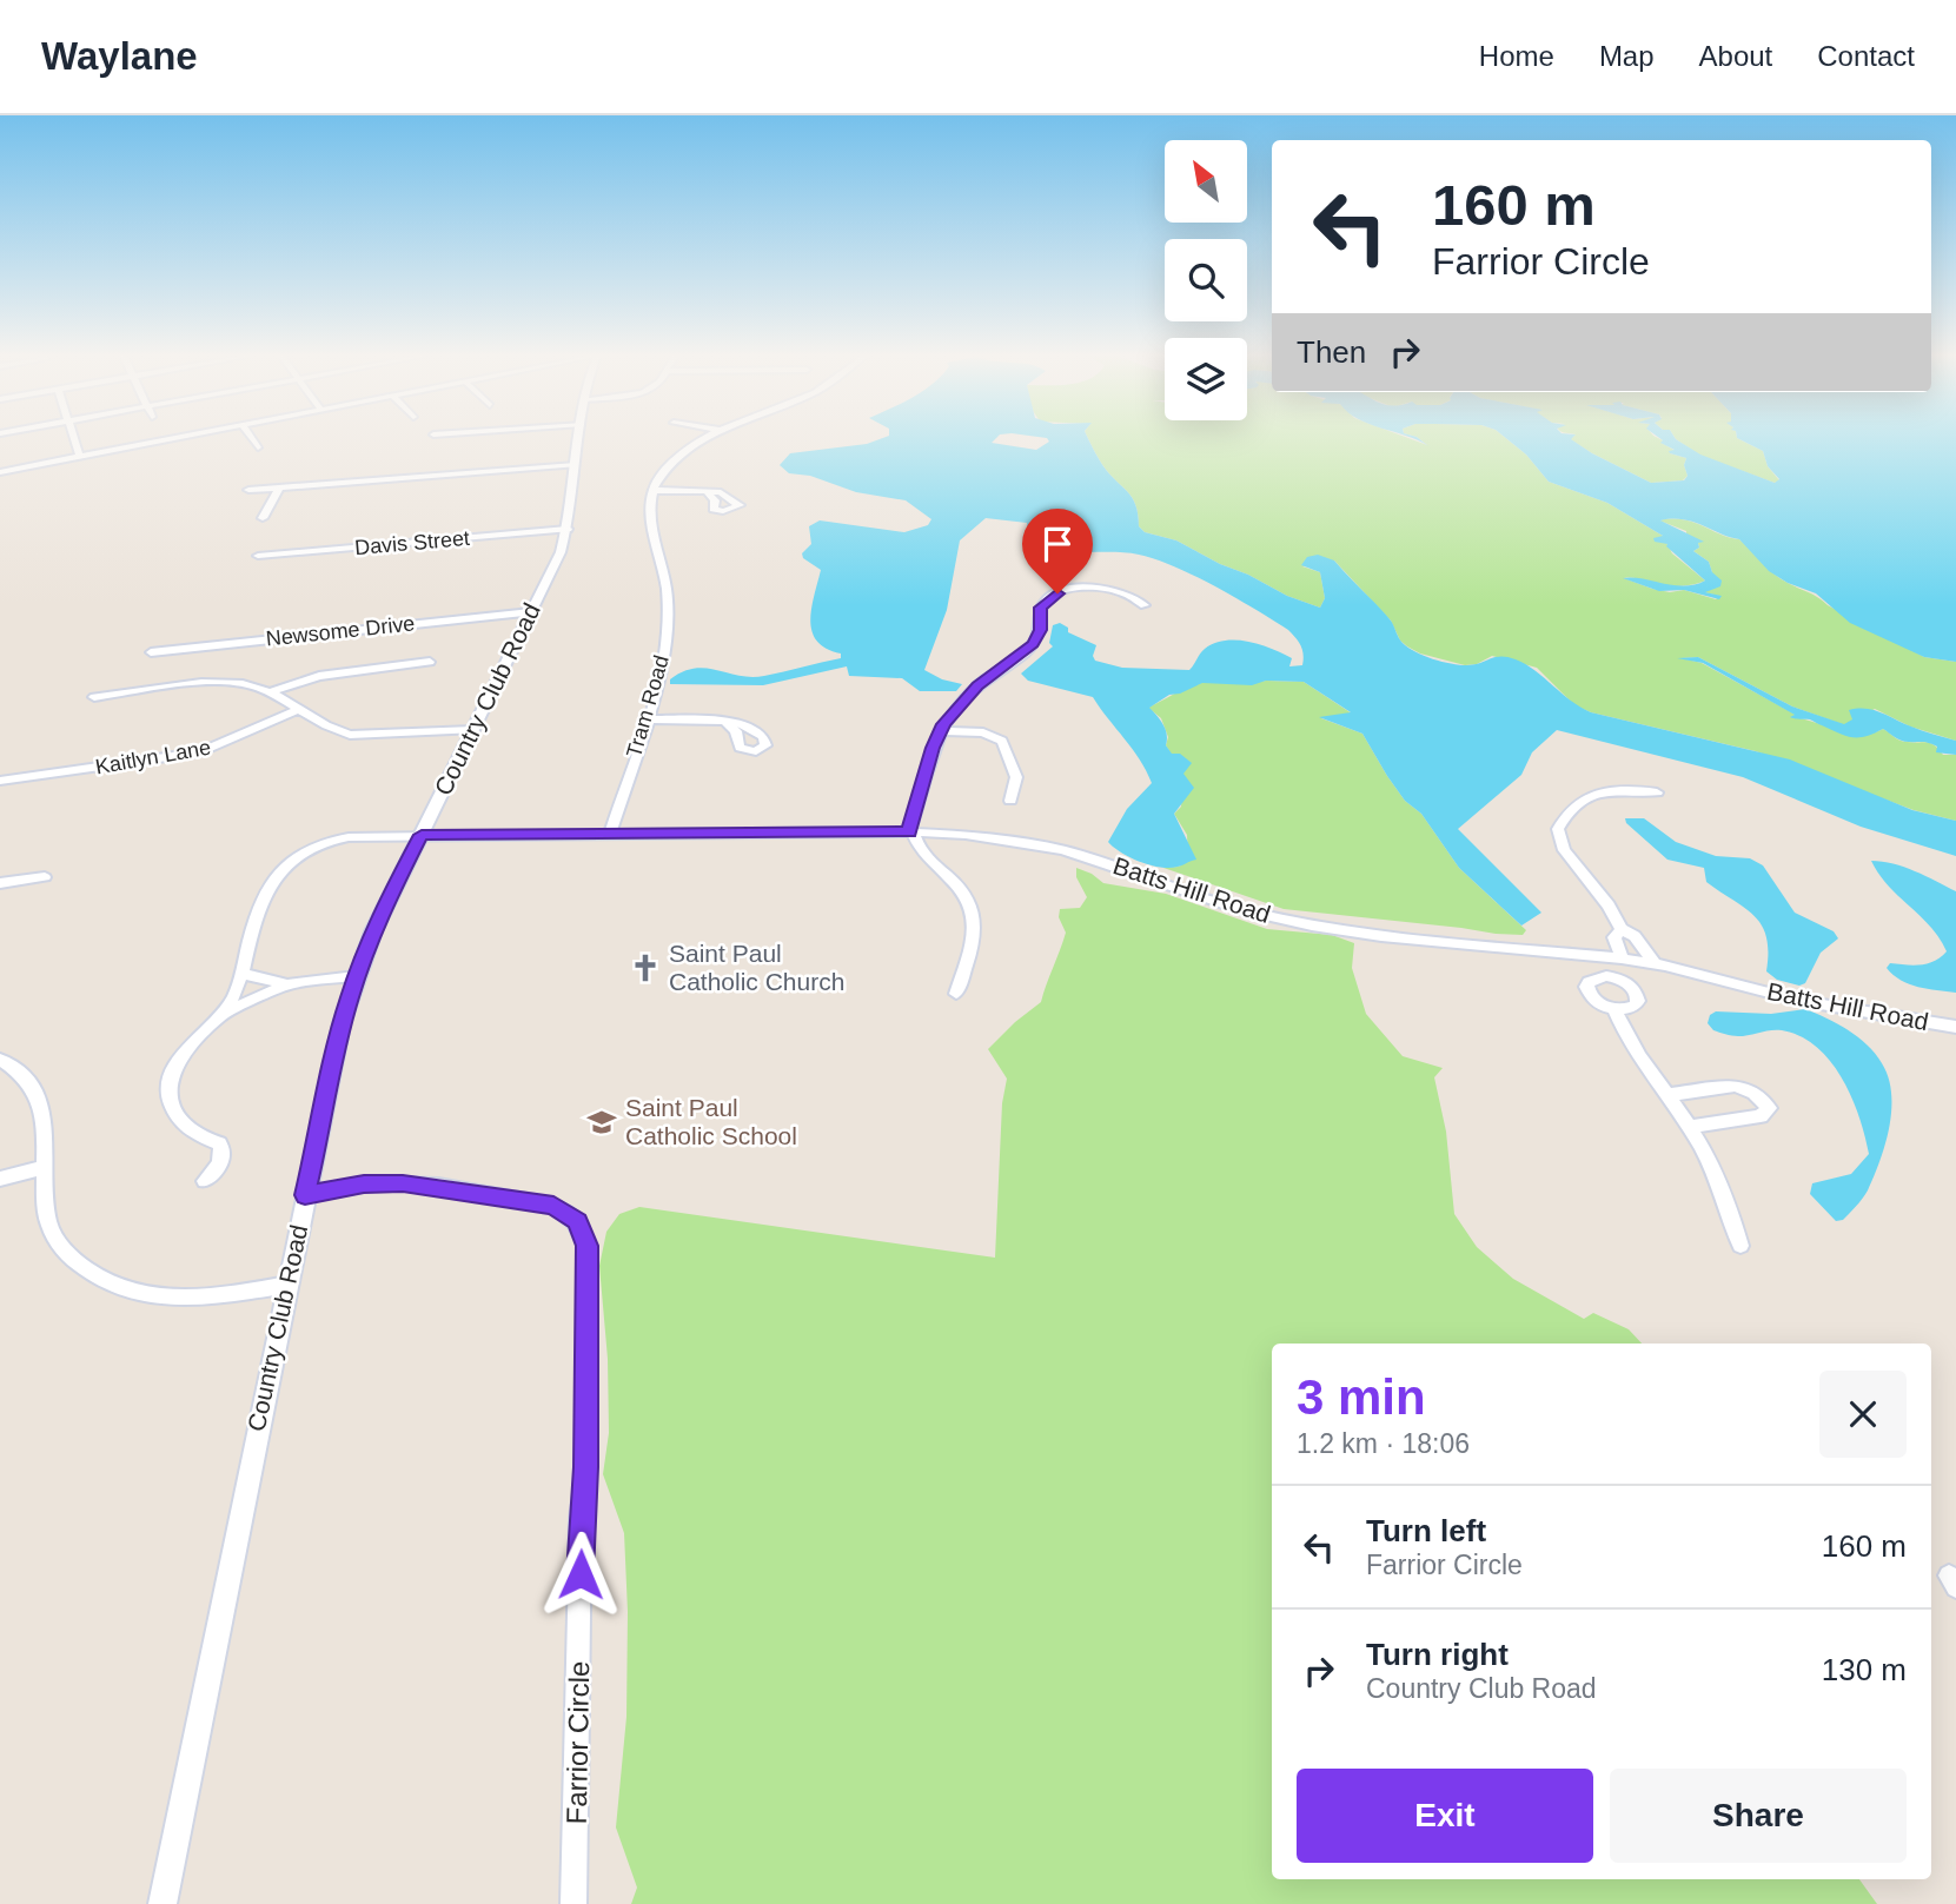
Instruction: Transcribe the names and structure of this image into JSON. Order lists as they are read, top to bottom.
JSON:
{
  "streets": {
    "street": [
      "Davis Street",
      "Newsome Drive",
      "Country Club Road",
      "Tram Road",
      "Kaitlyn Lane",
      "Batts Hill Road",
      "Farrior Circle"
    ]
  },
  "crossings": [
    ["Davis Street", "Country Club Road"],
    ["Newsome Drive", "Country Club Road"],
    ["Country Club Road", "Batts Hill Road"],
    ["Country Club Road", "Farrior Circle"],
    ["Tram Road", "Batts Hill Road"]
  ],
  "places": {
    "church": ["Saint Paul Catholic Church"],
    "school or university": ["Saint Paul Catholic School"]
  },
  "north": "top left",
  "page": {
    "header": "Waylane",
    "nav": [
      "Home",
      "Map",
      "About",
      "Contact"
    ],
    "turn": ["160 m", "Farrior Circle"],
    "then": "Then",
    "heading": ["3 min", "1.2 km · 18:06"],
    "list": [
      {
        "name": "Turn left",
        "note": "Farrior Circle",
        "value": "160 m"
      },
      {
        "name": "Turn right",
        "note": "Country Club Road",
        "value": "130 m"
      }
    ],
    "buttons": ["Exit", "Share"]
  }
}
